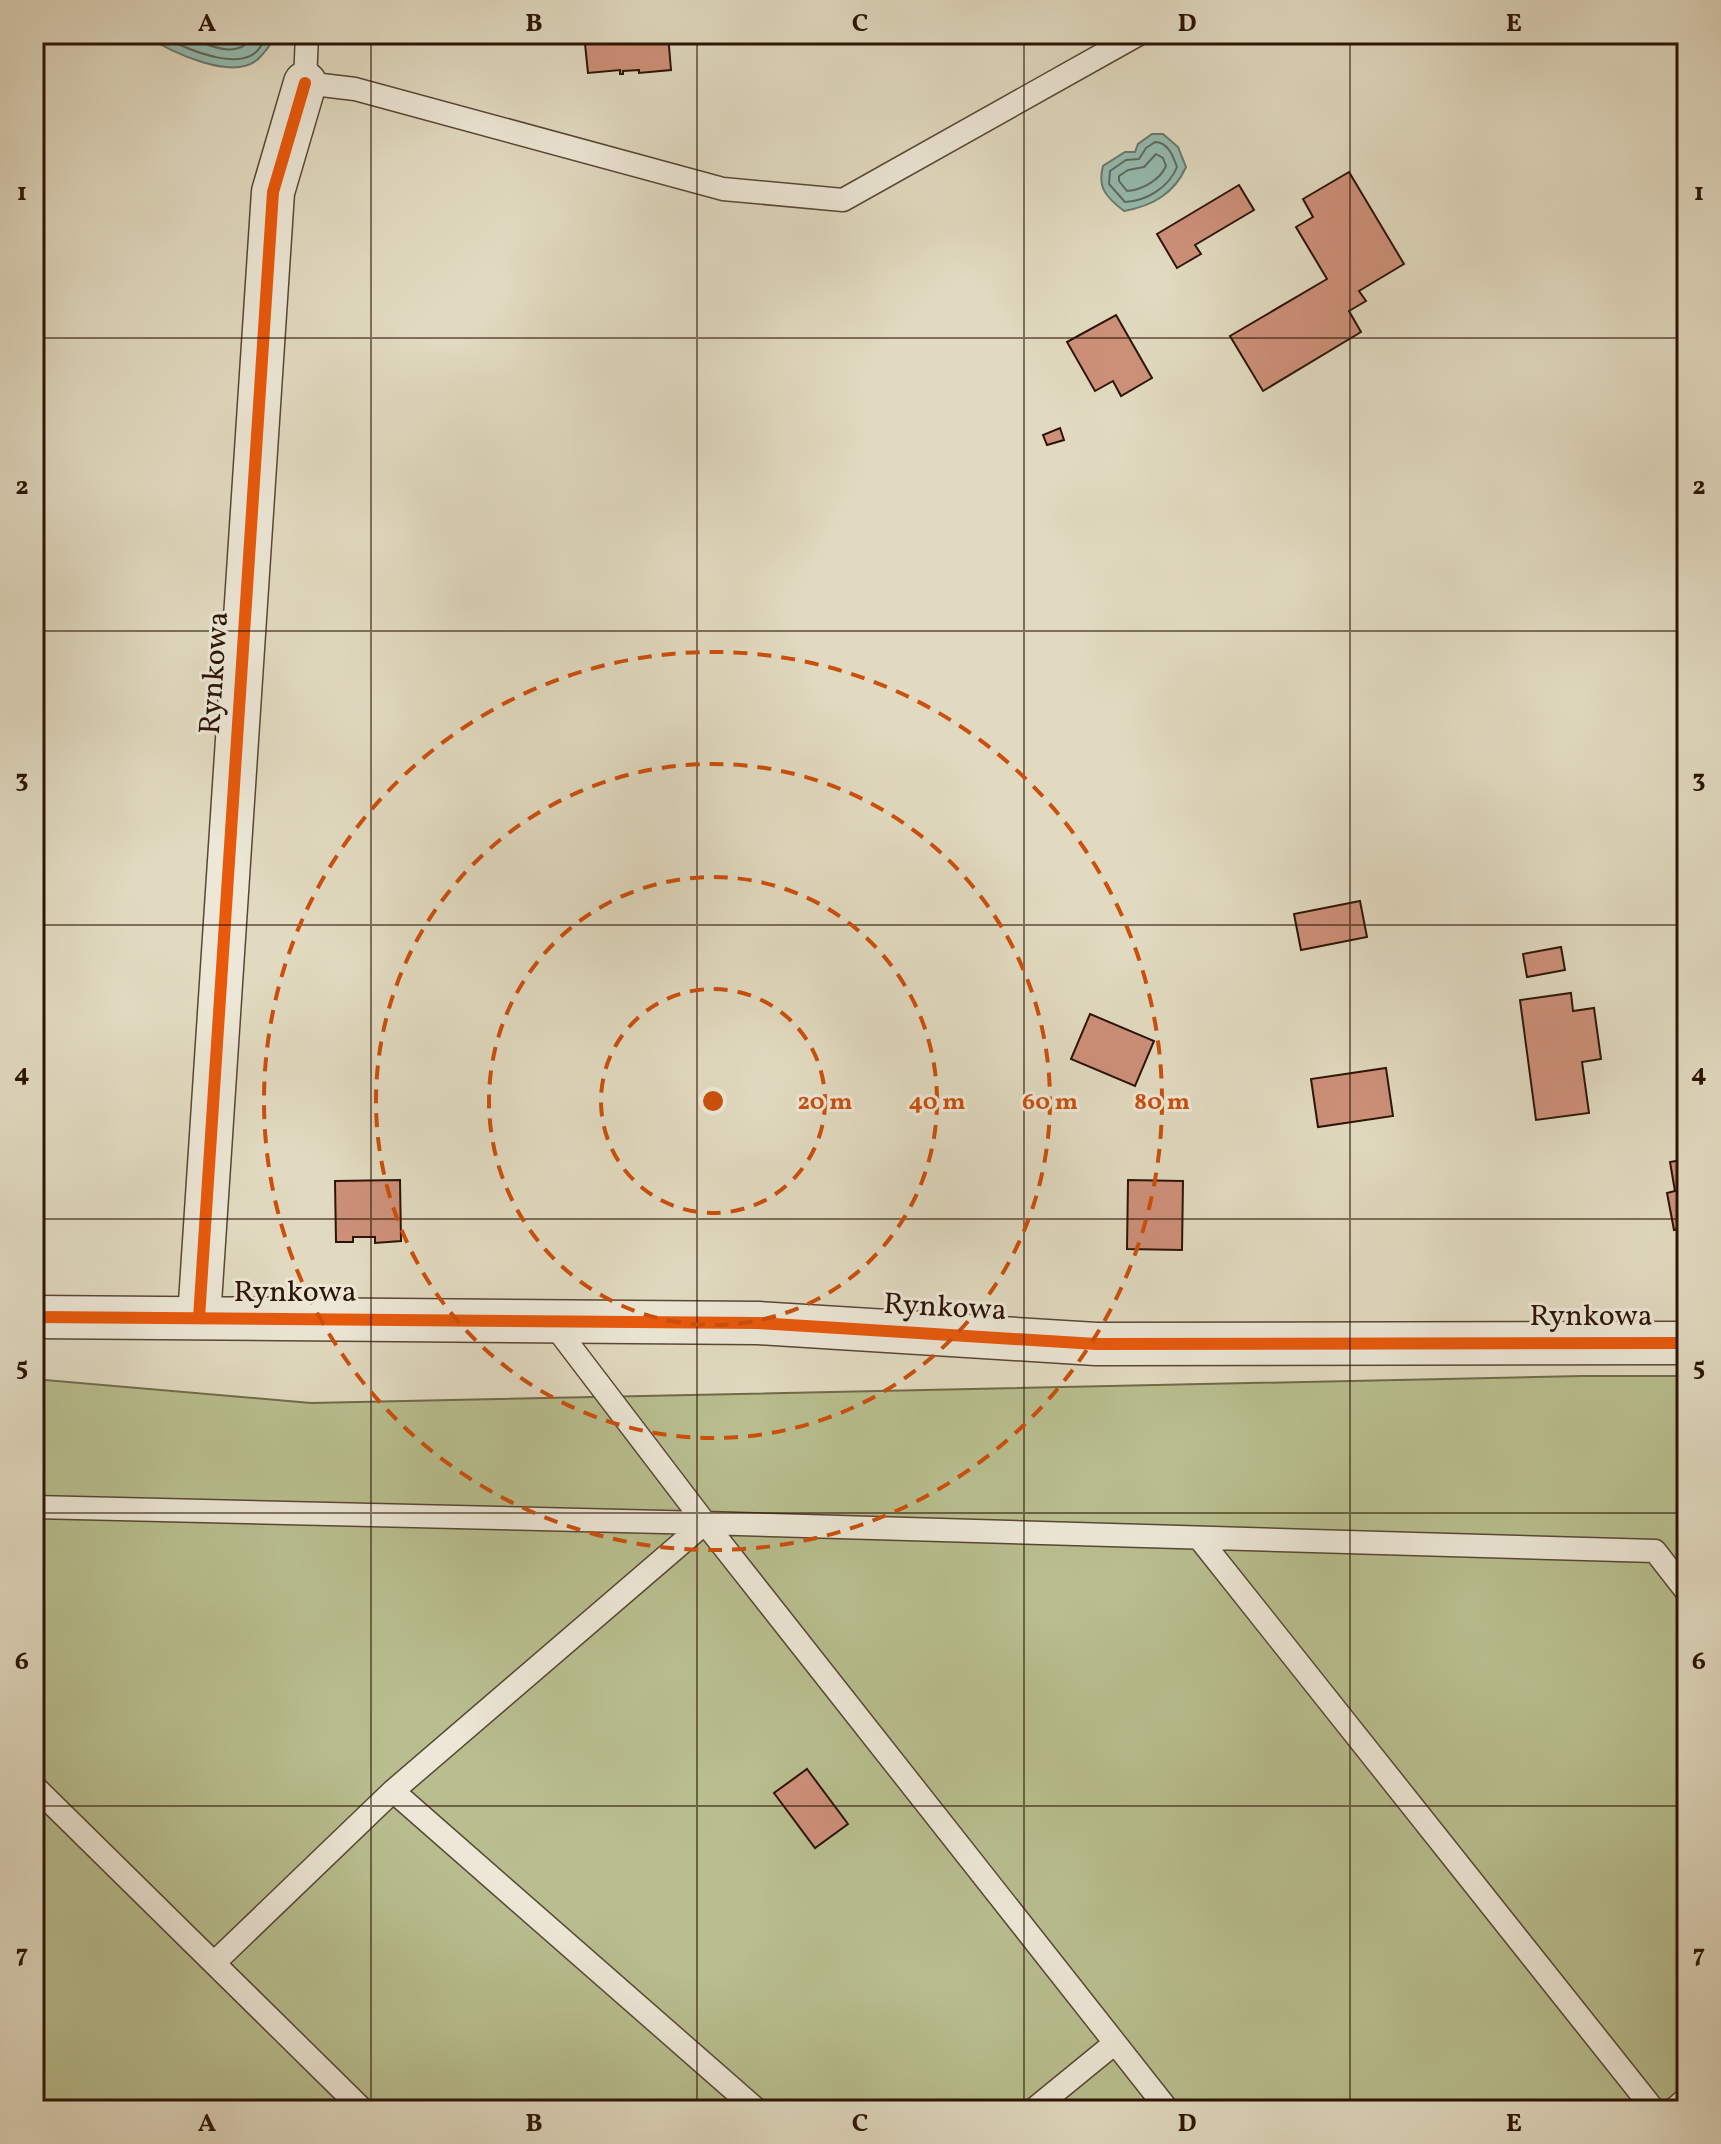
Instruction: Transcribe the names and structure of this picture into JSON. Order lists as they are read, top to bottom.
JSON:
{
  "streets": {
    "street": ["Rynkowa"]
  },
  "grid": {
    "columns": [
      "A",
      "B",
      "C",
      "D",
      "E"
    ],
    "rows": [
      "1",
      "2",
      "3",
      "4",
      "5",
      "6",
      "7"
    ]
  },
  "rings": [
    "20 m",
    "40 m",
    "60 m",
    "80 m"
  ]
}
